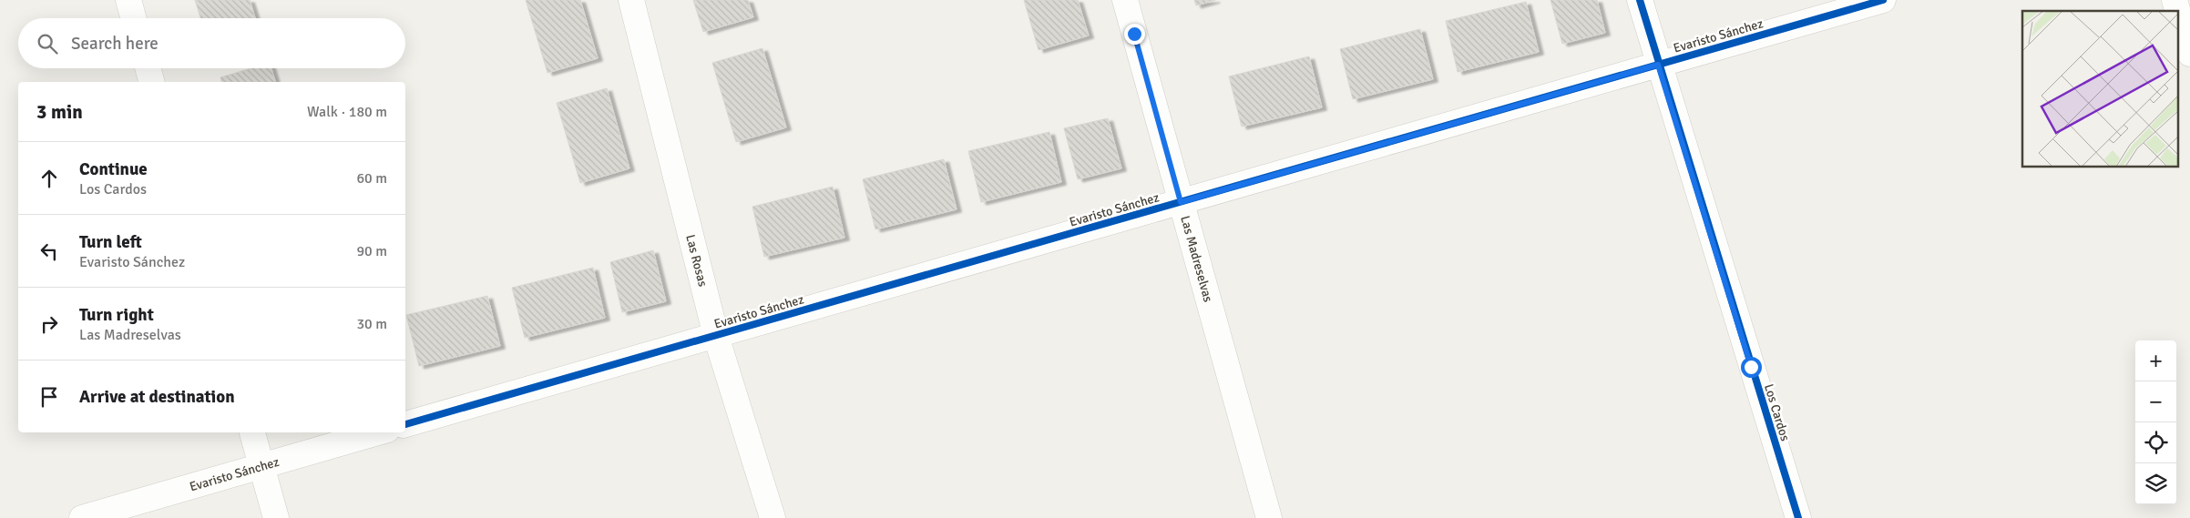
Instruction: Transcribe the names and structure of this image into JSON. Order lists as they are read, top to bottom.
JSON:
{
  "streets": {
    "street": [
      "Evaristo Sánchez",
      "Las Madreselvas",
      "Las Rosas",
      "Los Cardos"
    ]
  },
  "crossings": [
    ["Evaristo Sánchez", "Las Madreselvas"],
    ["Evaristo Sánchez", "Las Rosas"],
    ["Evaristo Sánchez", "Los Cardos"]
  ],
  "page": {
    "search": "Search here",
    "heading": ["3 min", "Walk · 180 m"],
    "list": [
      ["Continue", "Los Cardos", "60 m"],
      ["Turn left", "Evaristo Sánchez", "90 m"],
      ["Turn right", "Las Madreselvas", "30 m"],
      "Arrive at destination"
    ],
    "map_buttons": ["+", "−"]
  }
}
